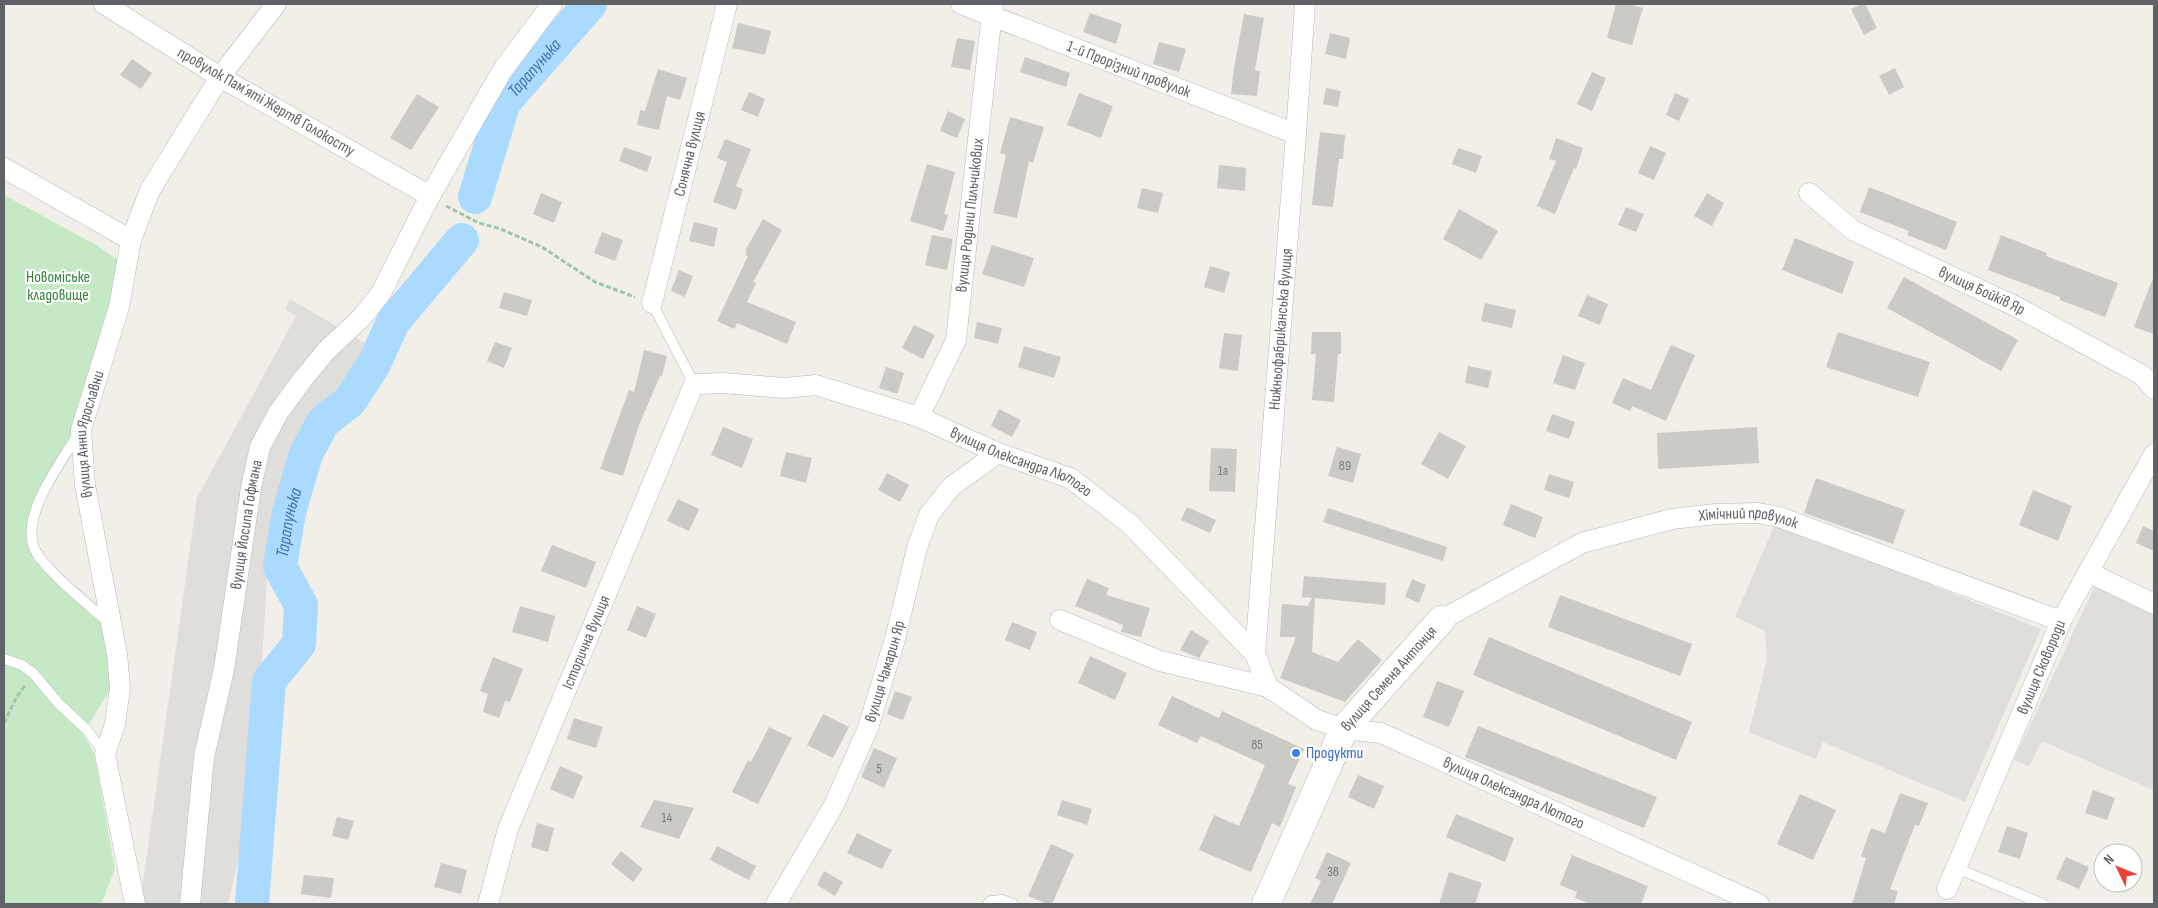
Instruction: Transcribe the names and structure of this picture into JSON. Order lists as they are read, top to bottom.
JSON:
{
  "streets": {
    "street": [
      "1-й Прорізний провулок",
      "провулок Памʼяті Жертв Голокосту",
      "Сонячна вулиця",
      "вулиця Родини Пильчикових",
      "вулиця Бойків Яр",
      "Нижньофабриканська вулиця",
      "вулиця Анни Ярославни",
      "вулиця Олександра Лютого",
      "Хімічний провулок",
      "вулиця Йосипа Гофмана",
      "Історична вулиця",
      "вулиця Сковороди",
      "вулиця Чамарин Яр",
      "вулиця Семена Антонця"
    ]
  },
  "crossings": [
    ["1-й Прорізний провулок", "вулиця Родини Пильчикових"],
    ["1-й Прорізний провулок", "Нижньофабриканська вулиця"],
    ["провулок Памʼяті Жертв Голокосту", "вулиця Анни Ярославни"],
    ["провулок Памʼяті Жертв Голокосту", "вулиця Йосипа Гофмана"],
    ["вулиця Родини Пильчикових", "вулиця Олександра Лютого"],
    ["Нижньофабриканська вулиця", "вулиця Олександра Лютого"],
    ["вулиця Олександра Лютого", "Історична вулиця"],
    ["вулиця Олександра Лютого", "вулиця Чамарин Яр"],
    ["вулиця Олександра Лютого", "вулиця Семена Антонця"],
    ["Хімічний провулок", "вулиця Сковороди"],
    ["Хімічний провулок", "вулиця Семена Антонця"]
  ],
  "water": ["Тарапунька"],
  "parks": ["Новоміське кладовище"],
  "places": ["Продукти"],
  "house_numbers": [
    "89",
    "1а",
    "85",
    "5",
    "14",
    "38"
  ],
  "north": "top left"
}
